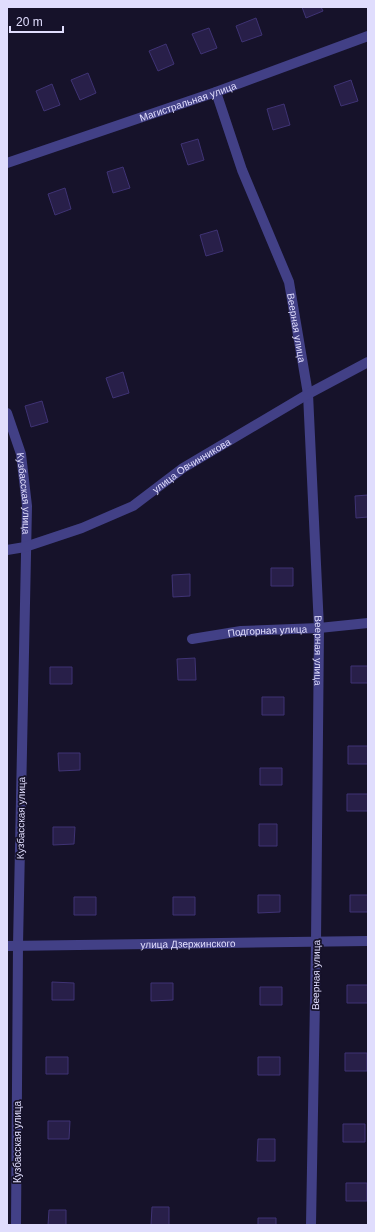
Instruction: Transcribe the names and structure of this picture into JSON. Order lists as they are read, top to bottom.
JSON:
{
  "streets": {
    "street": [
      "Магистральная улица",
      "Веерная улица",
      "улица Овчинникова",
      "Кузбасская улица",
      "Подгорная улица",
      "улица Дзержинского"
    ]
  },
  "crossings": [
    ["Магистральная улица", "Веерная улица"],
    ["Веерная улица", "улица Овчинникова"],
    ["Веерная улица", "Подгорная улица"],
    ["Веерная улица", "улица Дзержинского"],
    ["улица Овчинникова", "Кузбасская улица"],
    ["Кузбасская улица", "улица Дзержинского"]
  ],
  "scale_bar": "20 m"
}
